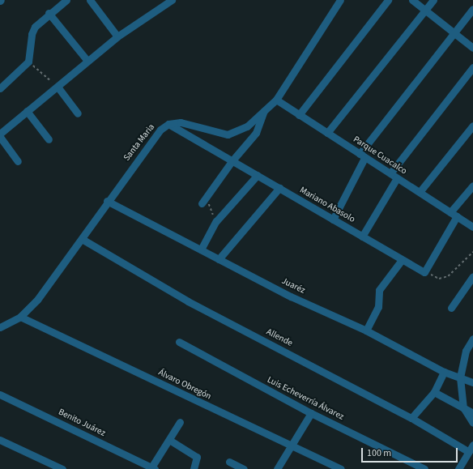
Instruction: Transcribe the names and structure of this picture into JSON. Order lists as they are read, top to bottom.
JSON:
{
  "streets": {
    "street": [
      "Santa Maria",
      "Parque Cuacalco",
      "Mariano Abasolo",
      "Juaréz",
      "Allende",
      "Álvaro Obregón",
      "Luis Echeverría Álvarez",
      "Benito Juárez"
    ]
  },
  "crossings": [
    ["Santa Maria", "Parque Cuacalco"],
    ["Santa Maria", "Mariano Abasolo"],
    ["Santa Maria", "Juaréz"],
    ["Santa Maria", "Allende"],
    ["Santa Maria", "Álvaro Obregón"]
  ],
  "scale_bar": "100 m"
}
